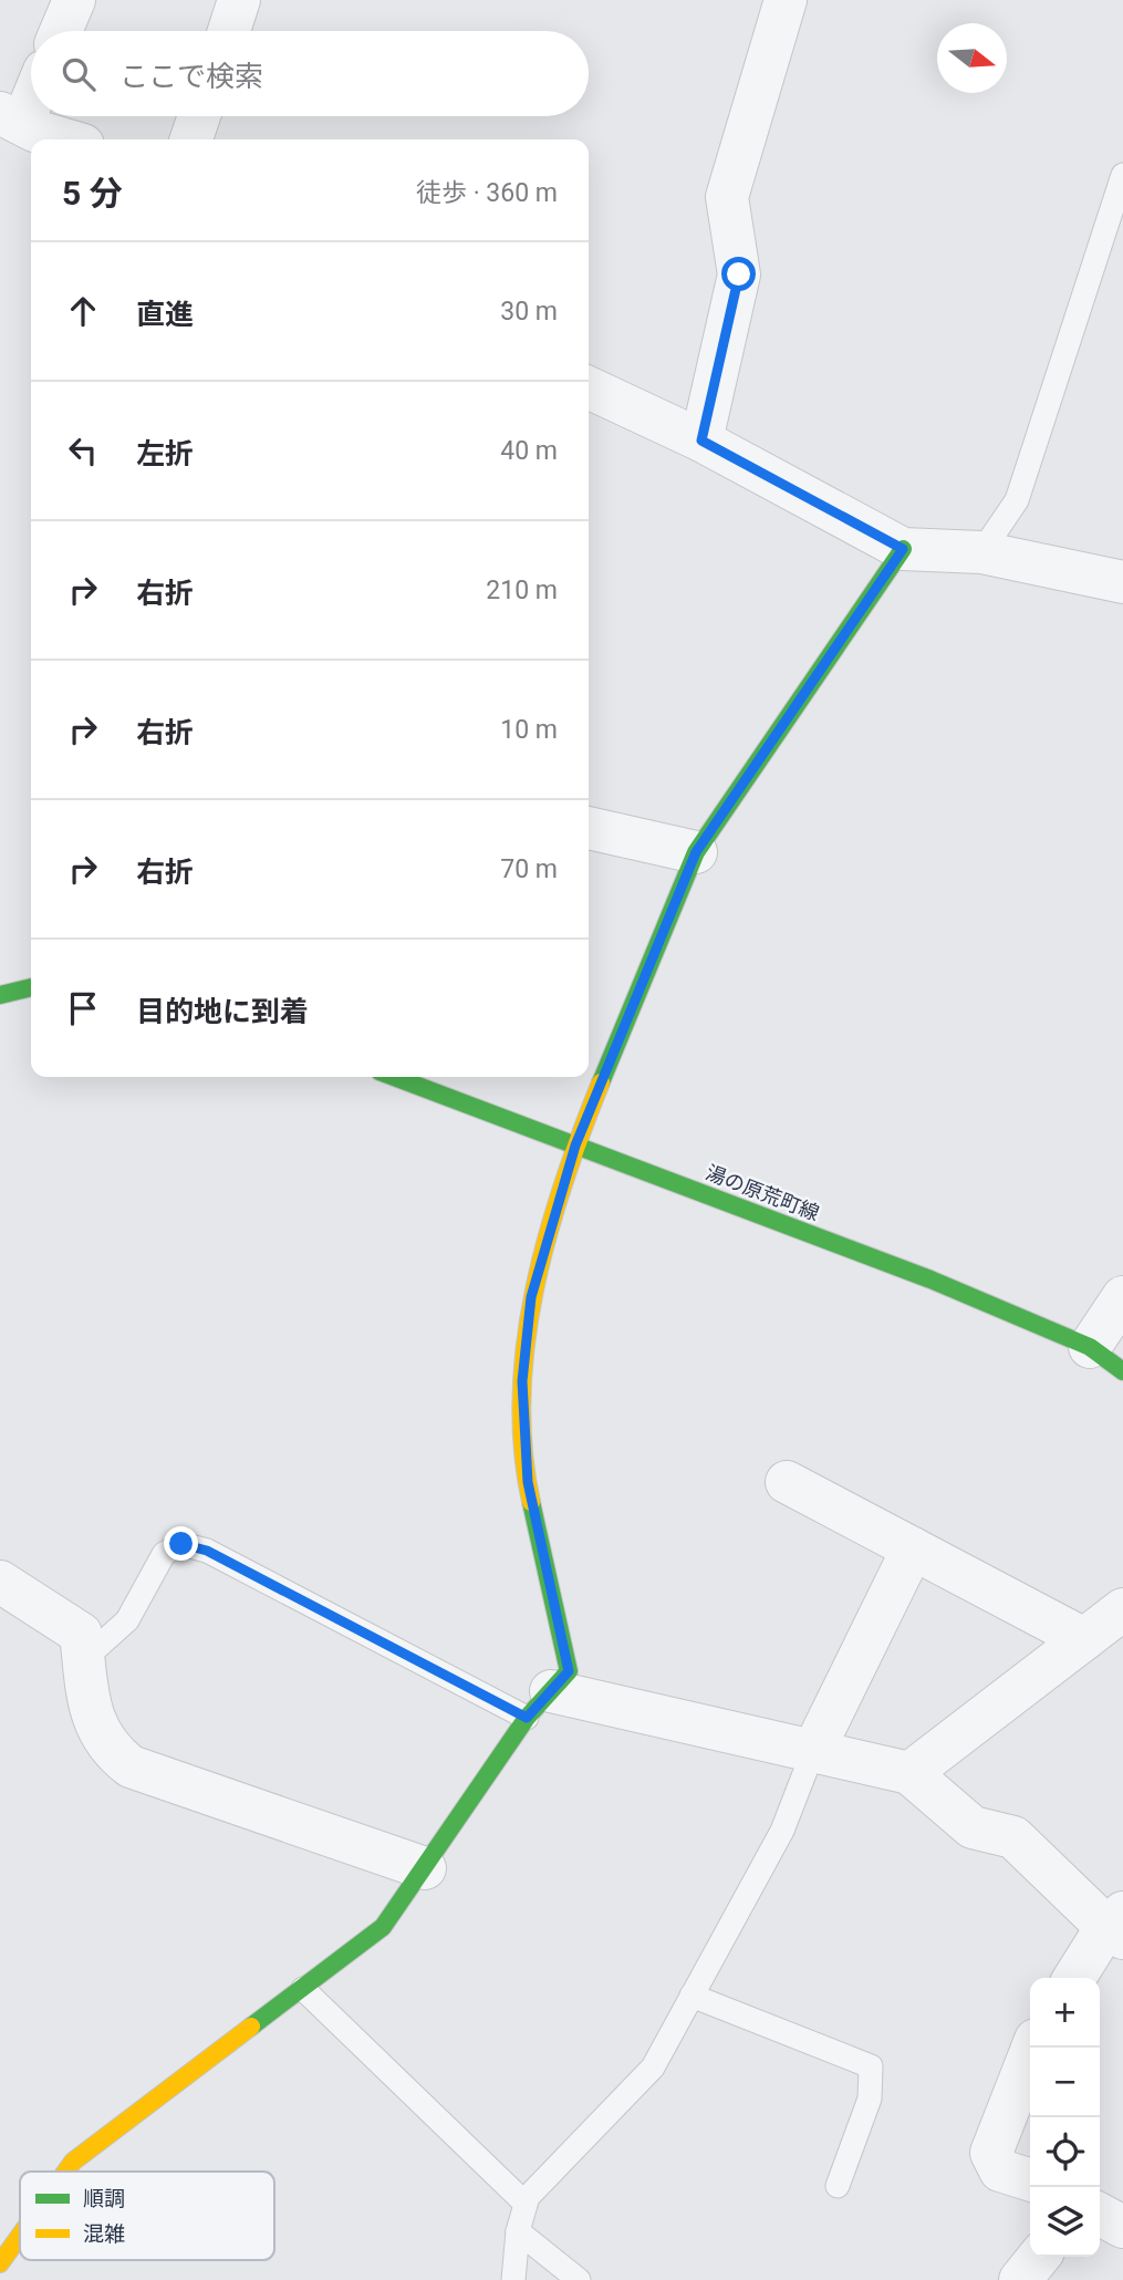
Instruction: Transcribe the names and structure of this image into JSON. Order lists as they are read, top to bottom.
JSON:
{
  "streets": {
    "street": ["湯の原荒町線"]
  },
  "legend": ["順調", "混雑"],
  "north": "right",
  "page": {
    "search": "ここで検索",
    "heading": ["5 分", "徒歩 · 360 m"],
    "list": [
      ["直進", "30 m"],
      ["左折", "40 m"],
      ["右折", "210 m"],
      ["右折", "10 m"],
      ["右折", "70 m"],
      "目的地に到着"
    ],
    "map_buttons": ["+", "−"]
  }
}
